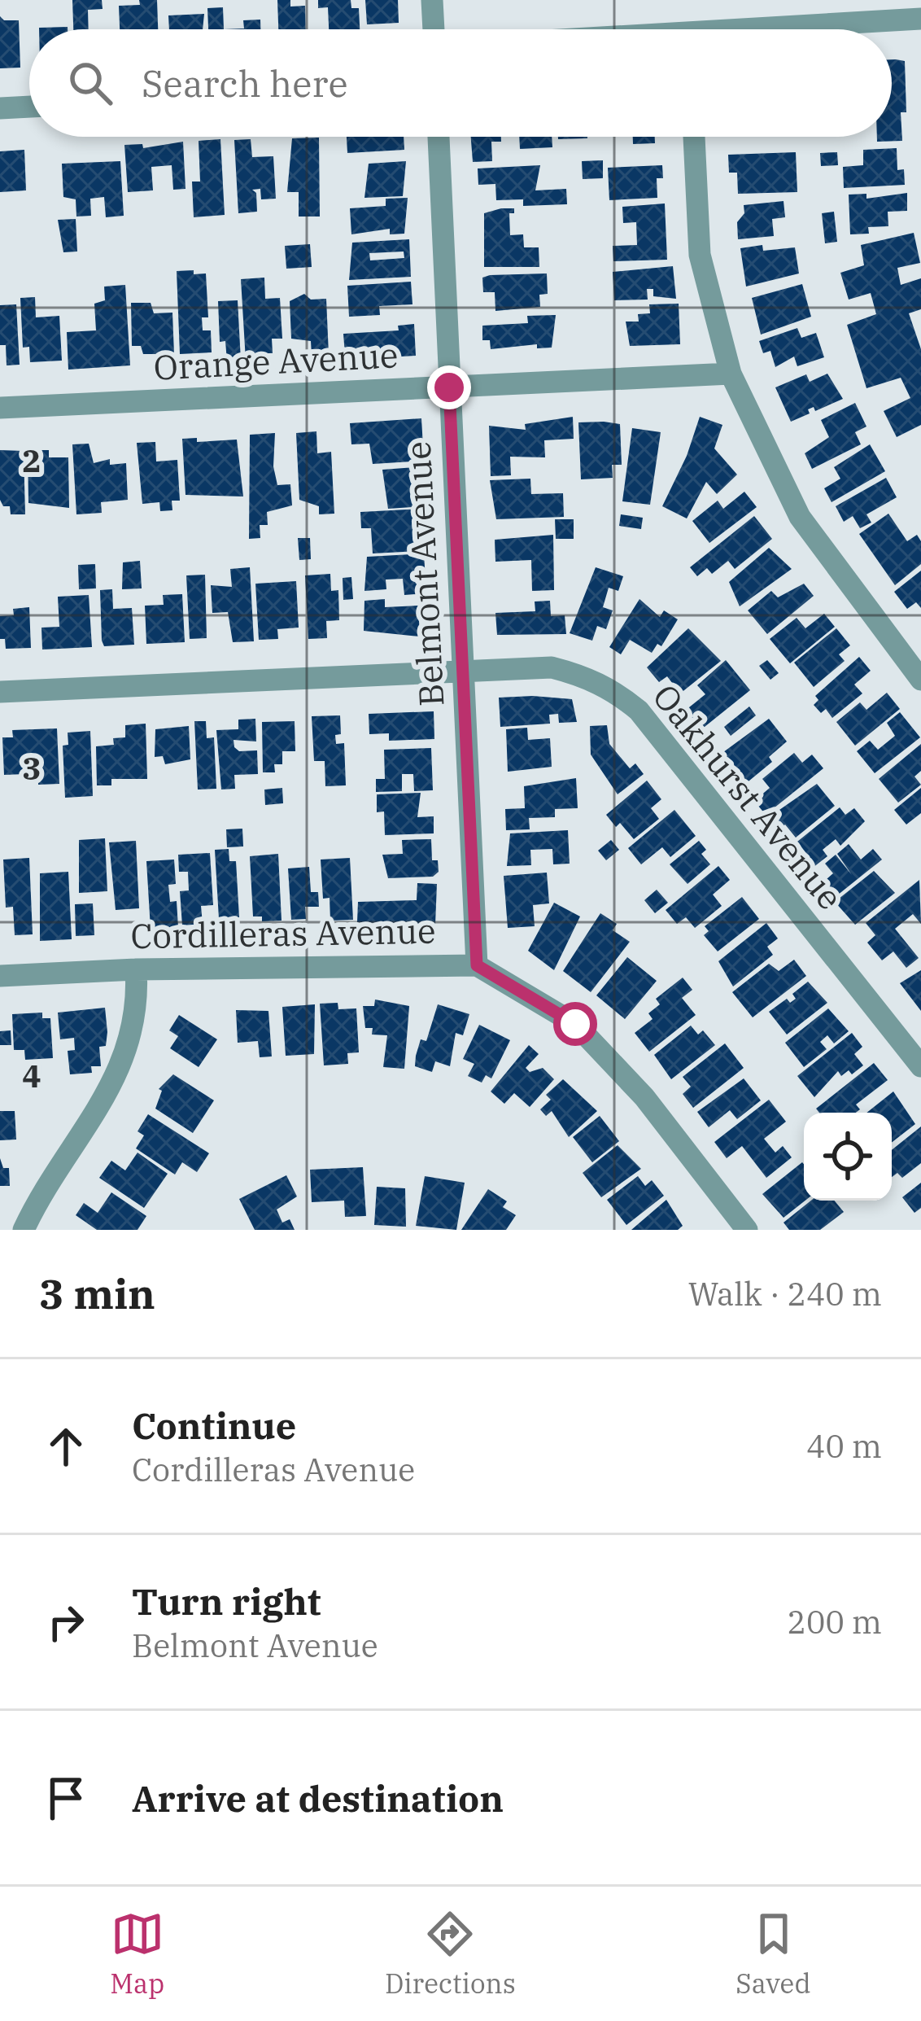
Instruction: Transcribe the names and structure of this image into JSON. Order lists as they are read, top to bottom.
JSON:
{
  "streets": {
    "street": [
      "Orange Avenue",
      "Belmont Avenue",
      "Oakhurst Avenue",
      "Cordilleras Avenue"
    ]
  },
  "crossings": [
    ["Orange Avenue", "Belmont Avenue"],
    ["Belmont Avenue", "Oakhurst Avenue"],
    ["Belmont Avenue", "Cordilleras Avenue"]
  ],
  "page": {
    "search": "Search here",
    "heading": ["3 min", "Walk · 240 m"],
    "list": [
      ["Continue", "Cordilleras Avenue", "40 m"],
      ["Turn right", "Belmont Avenue", "200 m"],
      "Arrive at destination"
    ],
    "nav": ["Map", "Directions", "Saved"]
  },
  "grid": {
    "rows": ["2", "3", "4"]
  }
}
